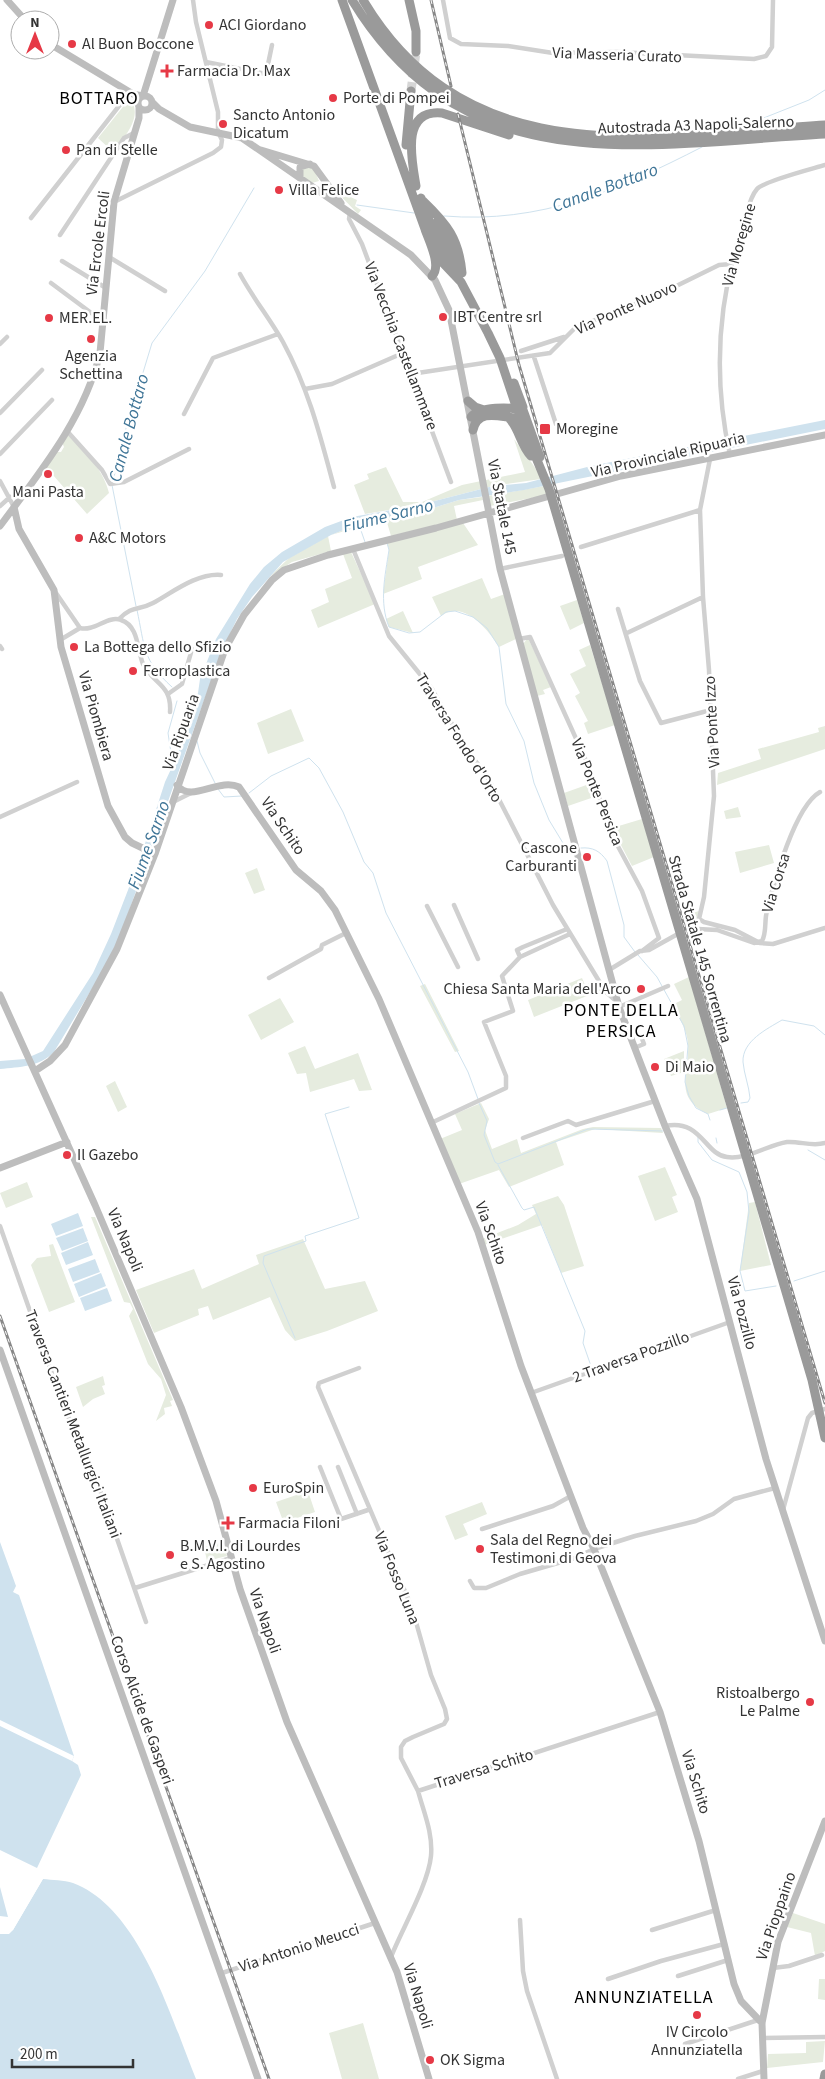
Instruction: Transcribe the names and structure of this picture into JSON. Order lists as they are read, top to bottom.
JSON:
{
  "streets": {
    "highway": ["Autostrada A3 Napoli-Salerno", "Strada Statale 145 Sorrentina"],
    "street": [
      "Via Masseria Curato",
      "Via Ercole Ercoli",
      "Via Moregine",
      "Via Ponte Nuovo",
      "Via Vecchia Castellammare",
      "Via Provinciale Ripuaria",
      "Via Statale 145",
      "Via Piombiera",
      "Via Ponte Izzo",
      "Via Ripuaria",
      "Traversa Fondo d'Orto",
      "Via Ponte Persica",
      "Via Schito",
      "Via Corsa",
      "Via Napoli",
      "Via Pozzillo",
      "2 Traversa Pozzillo",
      "Traversa Cantieri Metallurgici Italiani",
      "Via Fosso Luna",
      "Corso Alcide de Gasperi",
      "Traversa Schito",
      "Via Pioppaino",
      "Via Antonio Meucci"
    ]
  },
  "crossings": [
    ["Via Ercole Ercoli", "Via Piombiera"],
    ["Via Moregine", "Via Ponte Nuovo"],
    ["Via Moregine", "Via Provinciale Ripuaria"],
    ["Via Ponte Nuovo", "Via Vecchia Castellammare"],
    ["Via Ponte Nuovo", "Via Statale 145"],
    ["Via Vecchia Castellammare", "Via Statale 145"],
    ["Via Provinciale Ripuaria", "Via Statale 145"],
    ["Via Provinciale Ripuaria", "Via Ponte Izzo"],
    ["Via Provinciale Ripuaria", "Via Ripuaria"],
    ["Via Provinciale Ripuaria", "Strada Statale 145 Sorrentina"],
    ["Via Statale 145", "Via Ripuaria"],
    ["Via Statale 145", "Traversa Fondo d'Orto"],
    ["Via Statale 145", "Via Ponte Persica"],
    ["Via Statale 145", "Via Pozzillo"],
    ["Via Piombiera", "Via Ripuaria"],
    ["Via Ponte Izzo", "Via Corsa"],
    ["Via Ripuaria", "Traversa Fondo d'Orto"],
    ["Via Ripuaria", "Via Napoli"],
    ["Traversa Fondo d'Orto", "Via Pozzillo"],
    ["Via Schito", "2 Traversa Pozzillo"],
    ["Via Schito", "Traversa Schito"],
    ["Via Schito", "Via Pioppaino"],
    ["Via Napoli", "Traversa Schito"],
    ["Via Napoli", "Via Antonio Meucci"],
    ["Via Pozzillo", "2 Traversa Pozzillo"],
    ["Via Fosso Luna", "Traversa Schito"],
    ["Corso Alcide de Gasperi", "Via Antonio Meucci"]
  ],
  "districts": ["BOTTARO", "PONTE DELLA PERSICA", "ANNUNZIATELLA"],
  "water": ["Canale Bottaro", "Fiume Sarno"],
  "places": {
    "other": [
      "ACI Giordano",
      "Al Buon Boccone",
      "Porte di Pompei",
      "Sancto Antonio Dicatum",
      "Pan di Stelle",
      "Villa Felice",
      "IBT Centre srl",
      "MER.EL.",
      "Agenzia Schettina",
      "Mani Pasta",
      "A&C Motors",
      "La Bottega dello Sfizio",
      "Ferroplastica",
      "Cascone Carburanti",
      "Chiesa Santa Maria dell'Arco",
      "Di Maio",
      "Il Gazebo",
      "EuroSpin",
      "Sala del Regno dei Testimoni di Geova",
      "B.M.V.I. di Lourdes e S. Agostino",
      "Ristoalbergo Le Palme",
      "IV Circolo Annunziatella",
      "OK Sigma"
    ],
    "health": ["Farmacia Dr. Max", "Farmacia Filoni"],
    "transit": ["Moregine"]
  },
  "scale_bar": "200 m",
  "north": "top"
}
